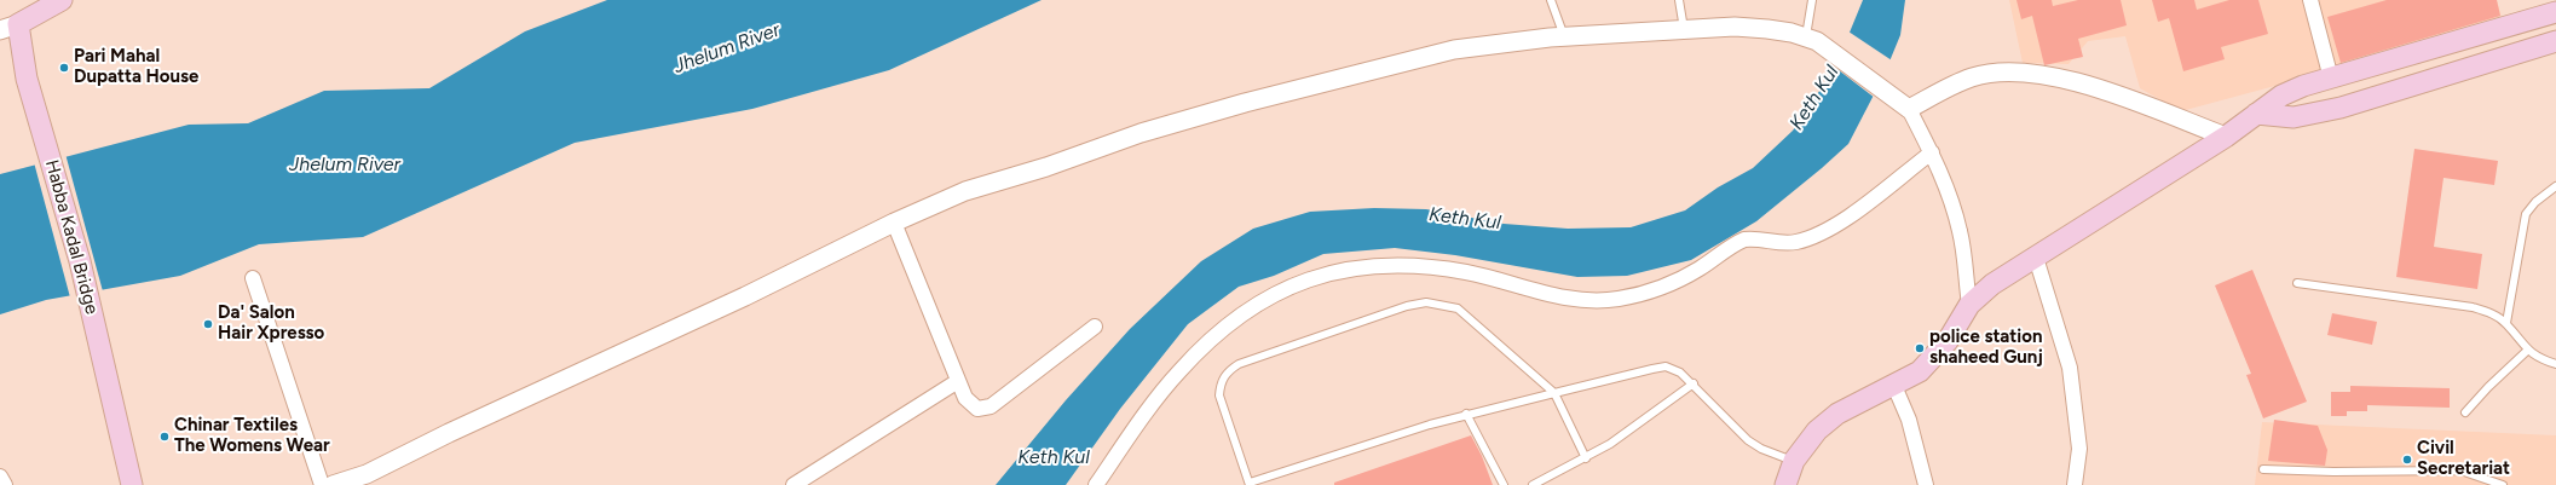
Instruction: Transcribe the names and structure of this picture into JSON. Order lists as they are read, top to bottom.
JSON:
{
  "streets": {
    "main road": ["Habba Kadal Bridge"]
  },
  "water": ["Jhelum River", "Keth Kul"],
  "places": [
    "Pari Mahal Dupatta House",
    "Da' Salon Hair Xpresso",
    "police station shaheed Gunj",
    "Chinar Textiles The Womens Wear",
    "Civil Secretariat"
  ]
}
